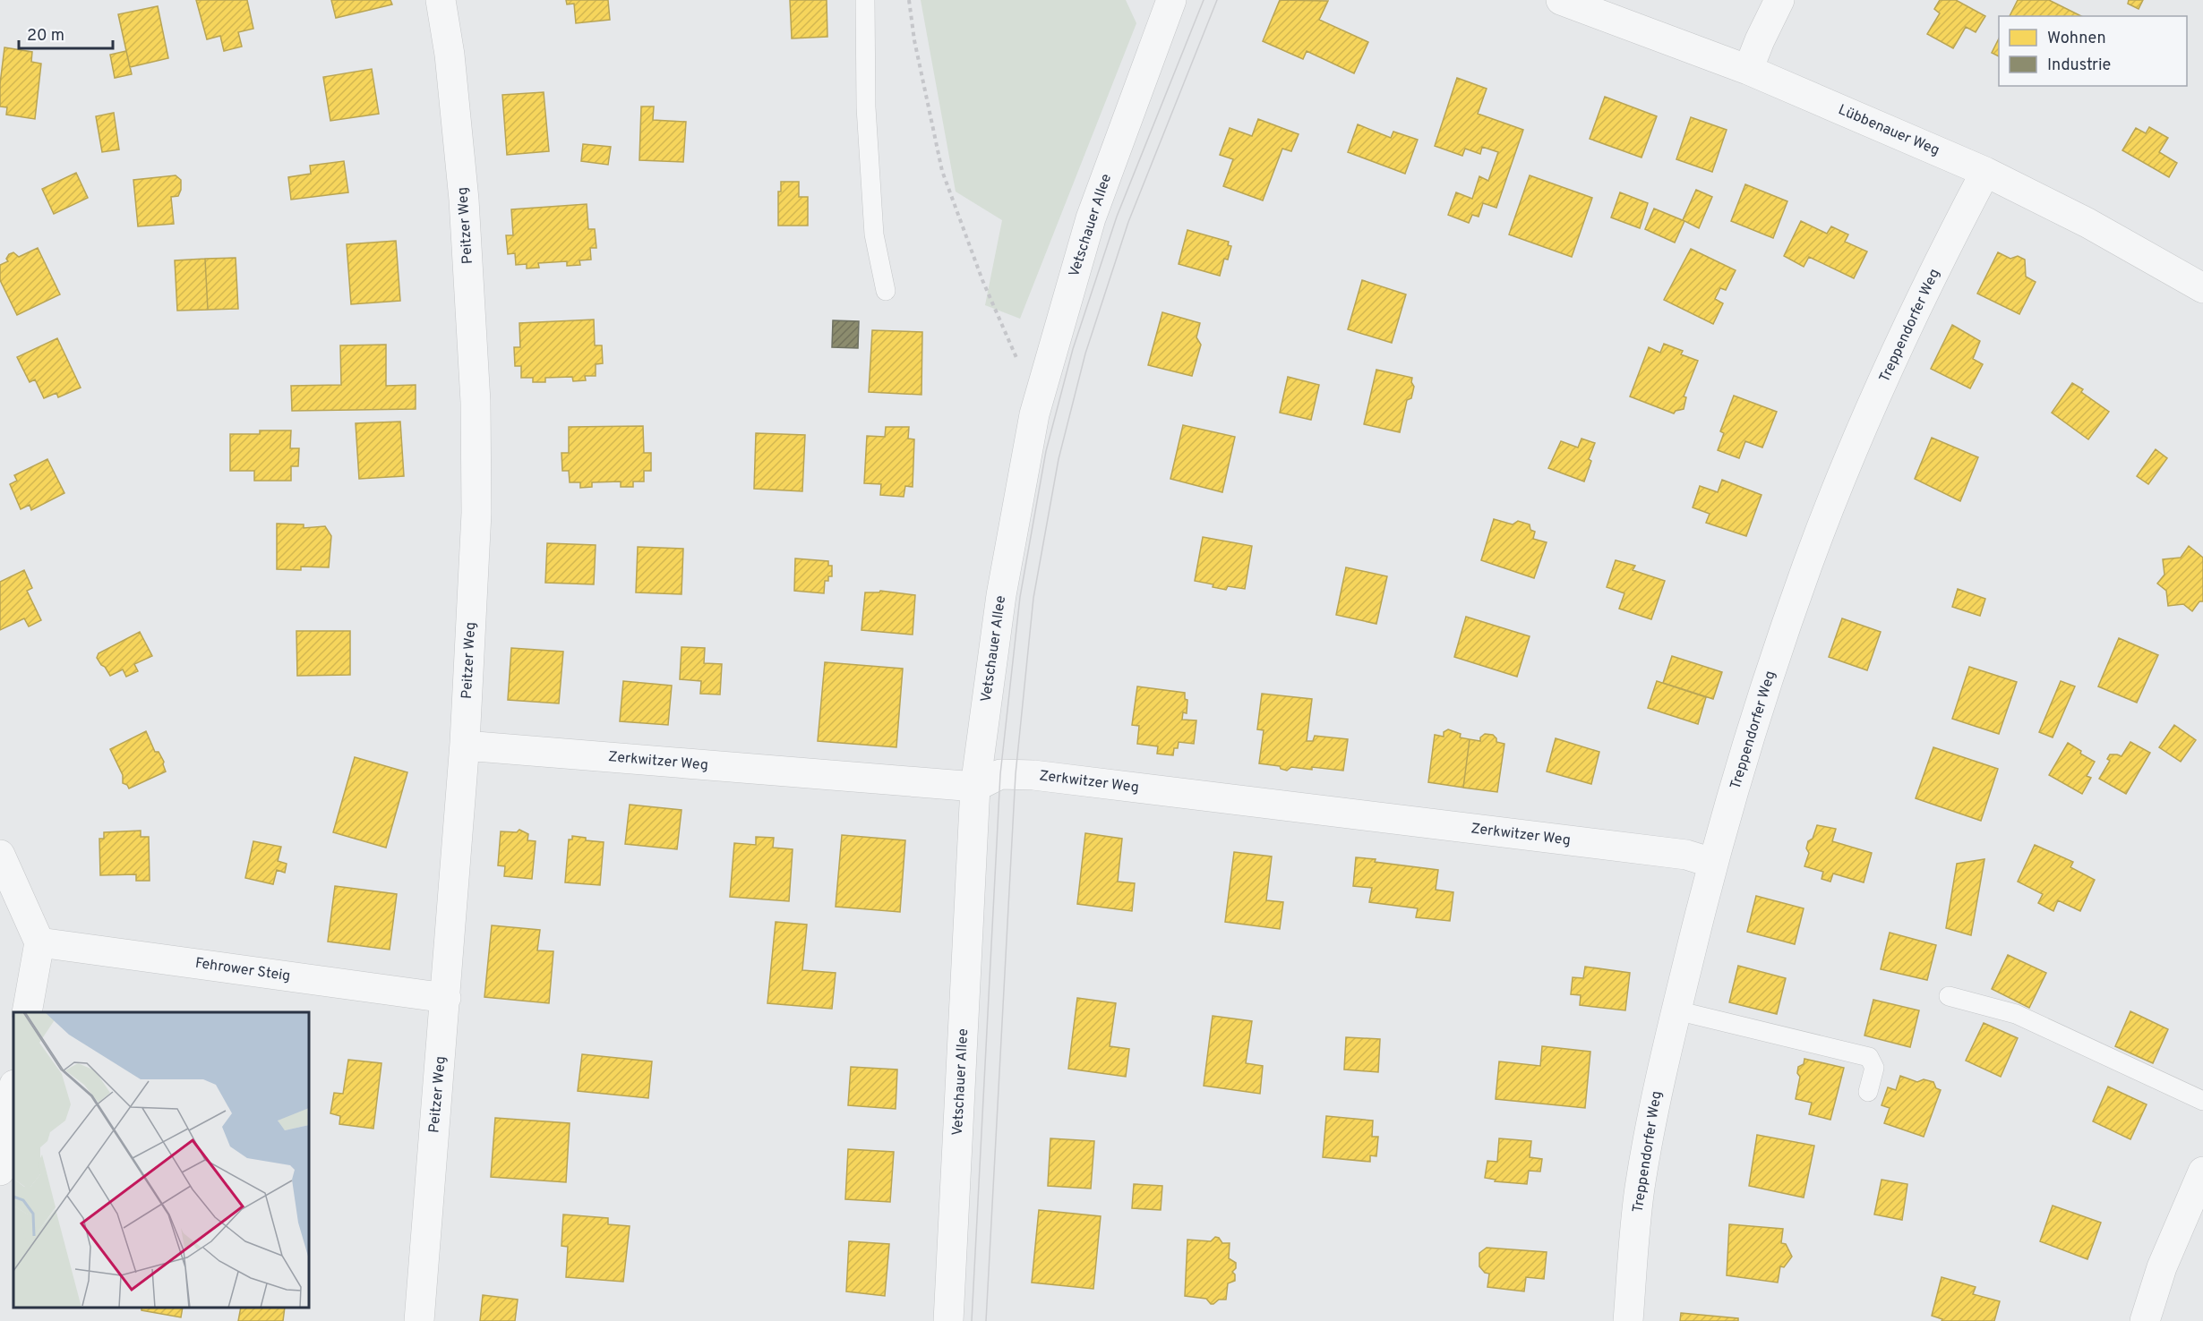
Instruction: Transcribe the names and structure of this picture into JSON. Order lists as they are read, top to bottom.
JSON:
{
  "streets": {
    "street": [
      "Lübbenauer Weg",
      "Peitzer Weg",
      "Vetschauer Allee",
      "Treppendorfer Weg",
      "Zerkwitzer Weg",
      "Fehrower Steig"
    ]
  },
  "crossings": [
    ["Lübbenauer Weg", "Treppendorfer Weg"],
    ["Peitzer Weg", "Zerkwitzer Weg"],
    ["Peitzer Weg", "Fehrower Steig"],
    ["Vetschauer Allee", "Zerkwitzer Weg"],
    ["Treppendorfer Weg", "Zerkwitzer Weg"]
  ],
  "legend": ["Wohnen", "Industrie"],
  "scale_bar": "20 m"
}
